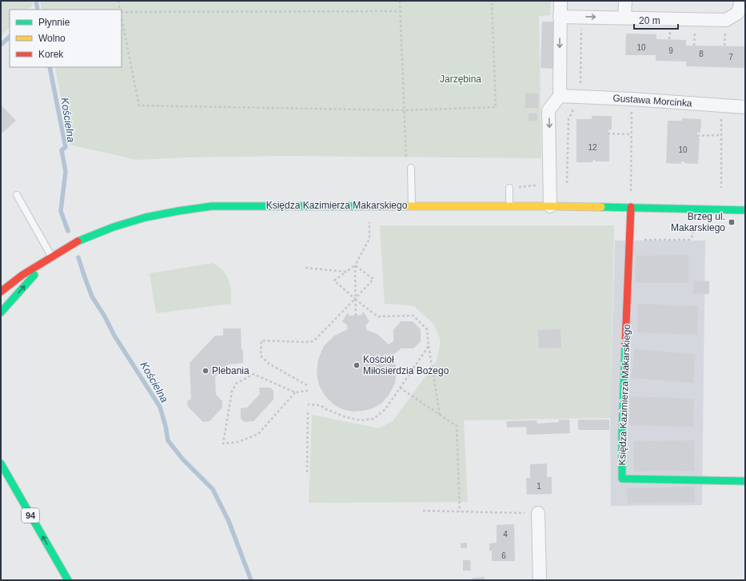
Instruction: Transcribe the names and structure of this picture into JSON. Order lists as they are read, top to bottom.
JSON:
{
  "streets": {
    "street": ["Gustawa Morcinka", "Księdza Kazimierza Makarskiego", "94"]
  },
  "water": ["Kościelna"],
  "parks": ["Jarzębina"],
  "places": {
    "transit": ["Brzeg ul. Makarskiego"],
    "other": ["Kościół Miłosierdzia Bożego", "Plebania"]
  },
  "house_numbers": [
    "10",
    "9",
    "8",
    "7",
    "12",
    "10",
    "1",
    "4",
    "6"
  ],
  "legend": ["Płynnie", "Wolno", "Korek"],
  "scale_bar": "20 m"
}
